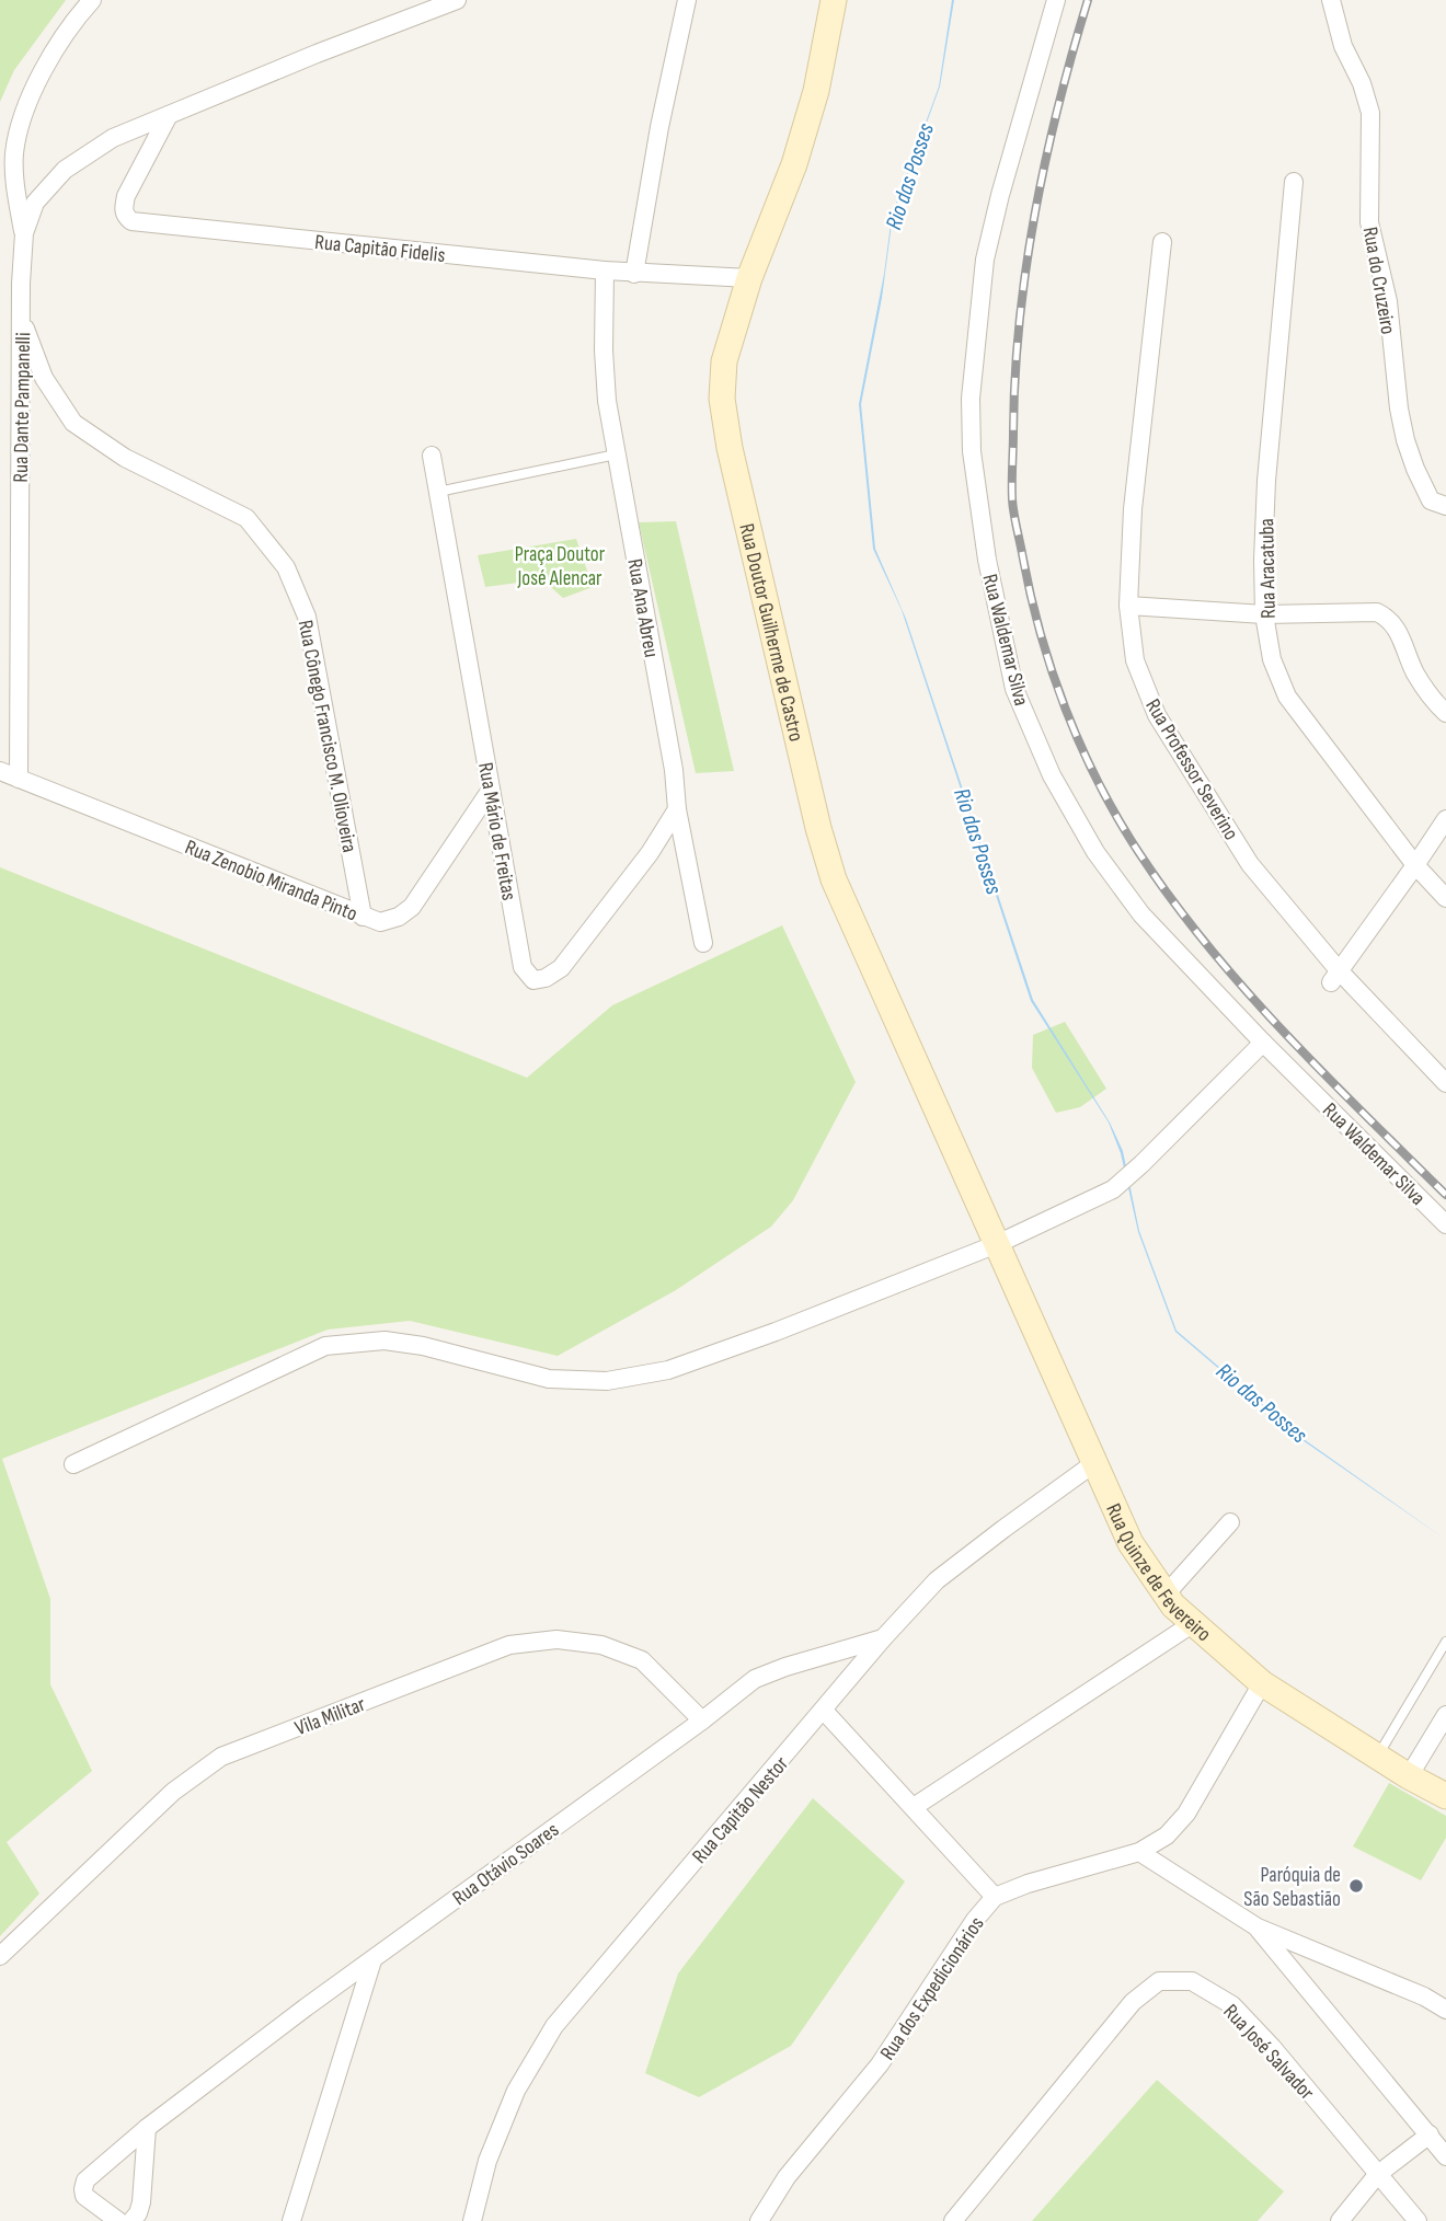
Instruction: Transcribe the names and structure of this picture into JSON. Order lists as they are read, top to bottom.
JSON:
{
  "streets": {
    "main road": ["Rua Doutor Guilherme de Castro", "Rua Quinze de Fevereiro"],
    "street": [
      "Rua Capitão Fidelis",
      "Rua do Cruzeiro",
      "Rua Dante Pampanelli",
      "Rua Aracatuba",
      "Rua Ana Abreu",
      "Rua Waldemar Silva",
      "Rua Cônego Francisco M. Olioveira",
      "Rua Professor Severino",
      "Rua Mário de Freitas",
      "Rua Zenobio Miranda Pinto",
      "Vila Militar",
      "Rua Capitão Nestor",
      "Rua Otávio Soares",
      "Rua dos Expedicionários",
      "Rua José Salvador"
    ]
  },
  "crossings": [
    ["Rua Capitão Fidelis", "Rua Dante Pampanelli"],
    ["Rua Capitão Fidelis", "Rua Ana Abreu"],
    ["Rua Capitão Fidelis", "Rua Doutor Guilherme de Castro"],
    ["Rua Dante Pampanelli", "Rua Cônego Francisco M. Olioveira"],
    ["Rua Dante Pampanelli", "Rua Zenobio Miranda Pinto"],
    ["Rua Ana Abreu", "Rua Mário de Freitas"],
    ["Rua Doutor Guilherme de Castro", "Rua Quinze de Fevereiro"],
    ["Rua Cônego Francisco M. Olioveira", "Rua Zenobio Miranda Pinto"],
    ["Rua Mário de Freitas", "Rua Zenobio Miranda Pinto"],
    ["Rua Quinze de Fevereiro", "Rua Capitão Nestor"],
    ["Rua Quinze de Fevereiro", "Rua dos Expedicionários"],
    ["Vila Militar", "Rua Otávio Soares"],
    ["Rua Capitão Nestor", "Rua Otávio Soares"]
  ],
  "water": ["Rio das Posses"],
  "parks": ["Praça Doutor José Alencar"],
  "places": ["Paróquia de São Sebastião"]
}
